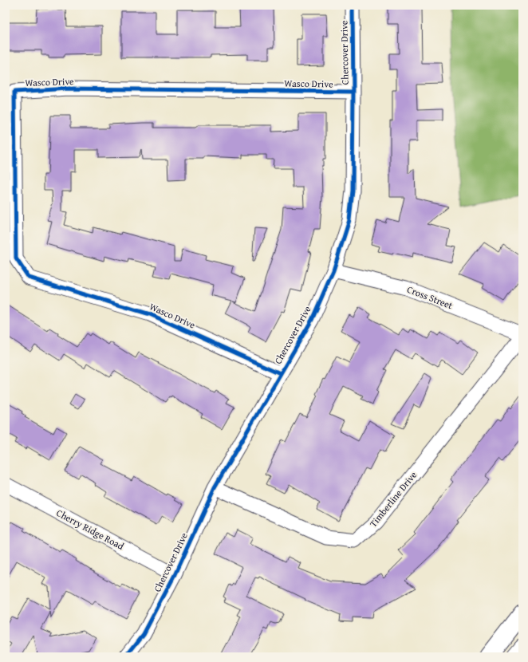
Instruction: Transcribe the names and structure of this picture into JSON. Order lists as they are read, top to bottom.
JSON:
{
  "streets": {
    "street": [
      "Chercover Drive",
      "Wasco Drive",
      "Cross Street",
      "Timberline Drive",
      "Cherry Ridge Road"
    ]
  },
  "crossings": [
    ["Chercover Drive", "Wasco Drive"],
    ["Chercover Drive", "Cross Street"],
    ["Chercover Drive", "Timberline Drive"],
    ["Chercover Drive", "Cherry Ridge Road"],
    ["Cross Street", "Timberline Drive"]
  ]
}
